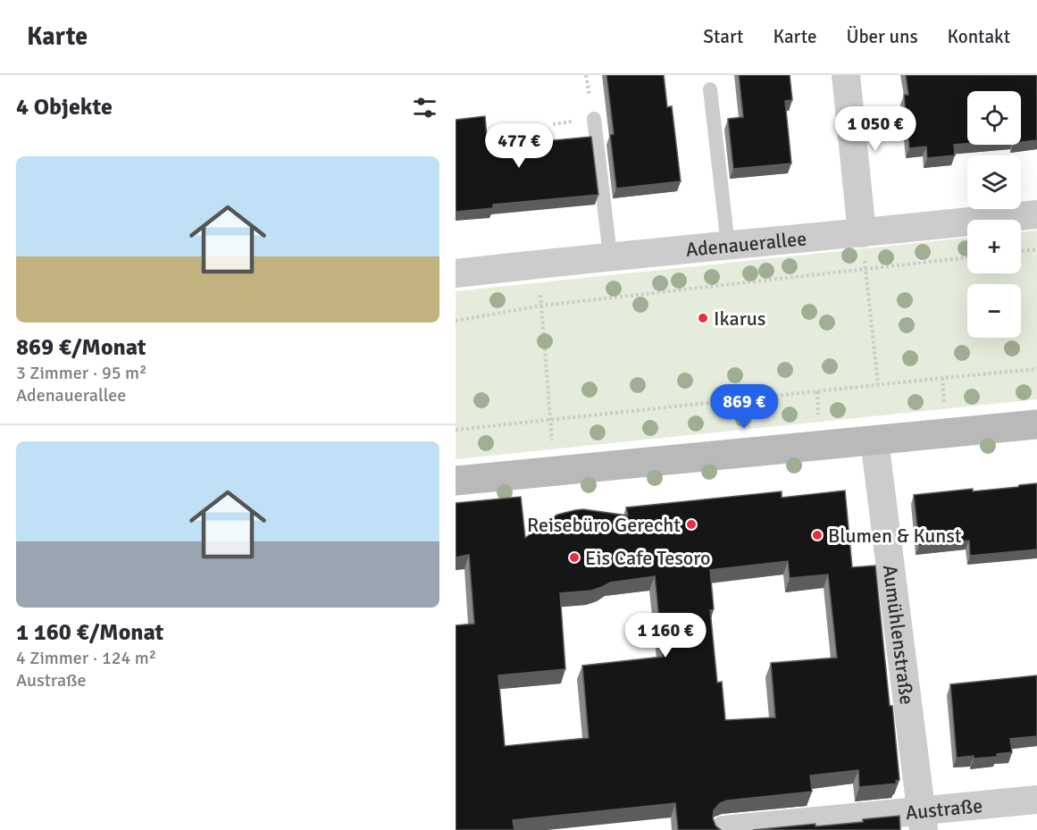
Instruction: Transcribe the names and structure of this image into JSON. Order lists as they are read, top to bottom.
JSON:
{
  "streets": {
    "street": ["Adenauerallee", "Aumühlenstraße", "Austraße"]
  },
  "crossings": [
    ["Aumühlenstraße", "Austraße"]
  ],
  "places": [
    "Ikarus",
    "Reisebüro Gerecht",
    "Blumen & Kunst",
    "Eis Cafe Tesoro"
  ],
  "page": {
    "header": "Karte",
    "nav": [
      "Start",
      "Karte",
      "Über uns",
      "Kontakt"
    ],
    "heading": "4 Objekte",
    "map_buttons": ["+", "−"],
    "price": [
      "1 050 €",
      "477 €",
      "869 €",
      "1 160 €"
    ],
    "list": [
      {
        "name": "869 €/Monat",
        "note": "3 Zimmer · 95 m² · Adenauerallee"
      },
      {
        "name": "1 160 €/Monat",
        "note": "4 Zimmer · 124 m² · Austraße"
      }
    ]
  }
}
